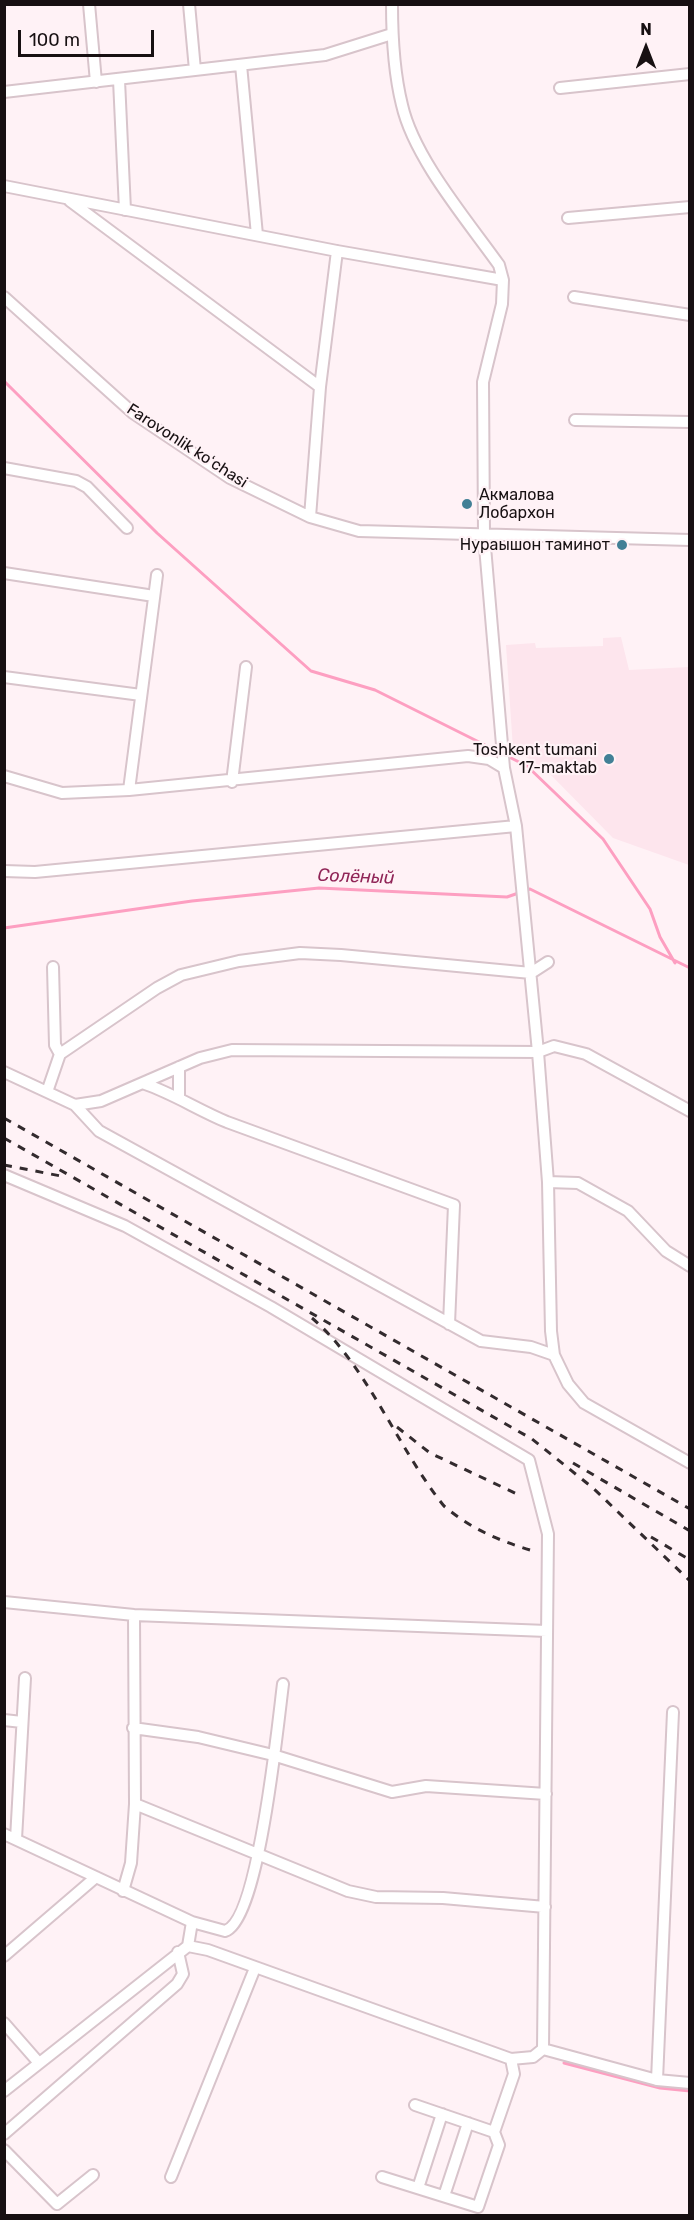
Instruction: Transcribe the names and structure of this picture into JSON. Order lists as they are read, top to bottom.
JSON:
{
  "streets": {
    "street": ["Farovonlik koʻchasi"]
  },
  "water": ["Солёный"],
  "places": ["Акмалова Лобархон", "Нураышон таминот", "Toshkent tumani 17-maktab"],
  "scale_bar": "100 m",
  "north": "top"
}
